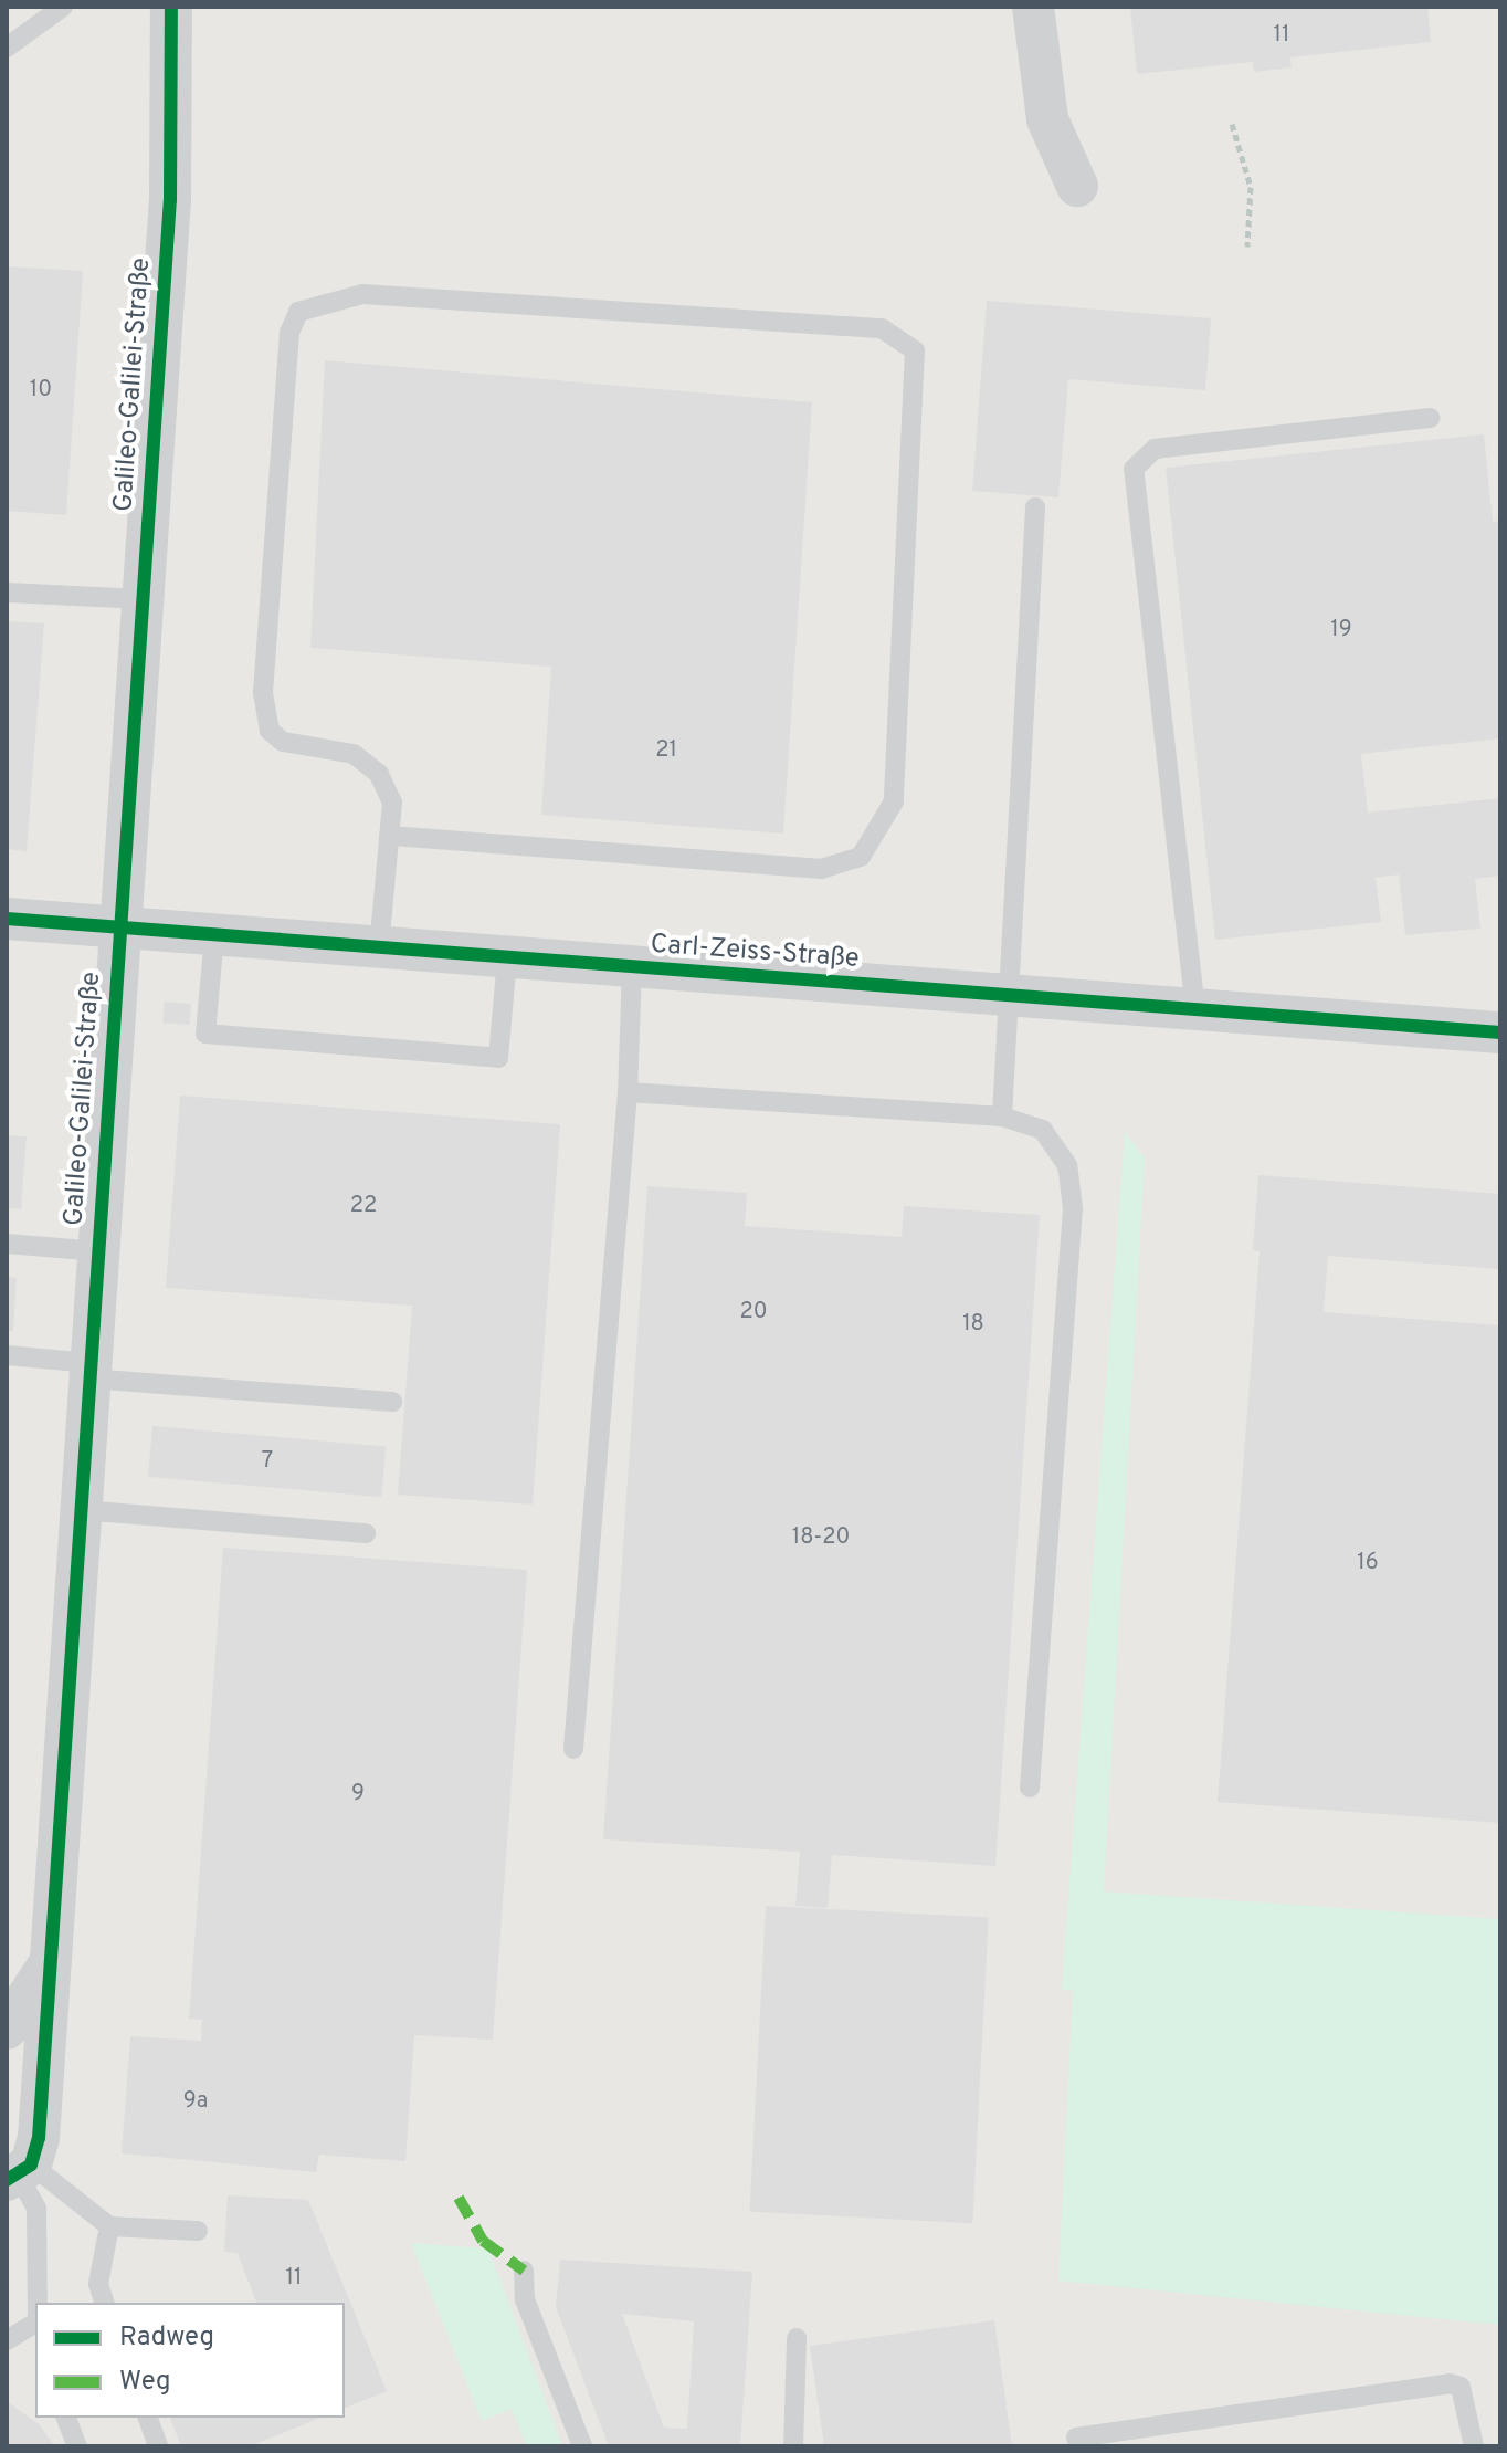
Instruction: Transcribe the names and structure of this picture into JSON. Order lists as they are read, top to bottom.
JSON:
{
  "streets": {
    "street": ["Galileo-Galilei-Straße", "Carl-Zeiss-Straße"]
  },
  "crossings": [
    ["Galileo-Galilei-Straße", "Carl-Zeiss-Straße"]
  ],
  "house_numbers": [
    "11",
    "10",
    "19",
    "21",
    "22",
    "20",
    "18",
    "7",
    "18-20",
    "16",
    "9",
    "9a",
    "11"
  ],
  "legend": ["Radweg", "Weg"]
}
